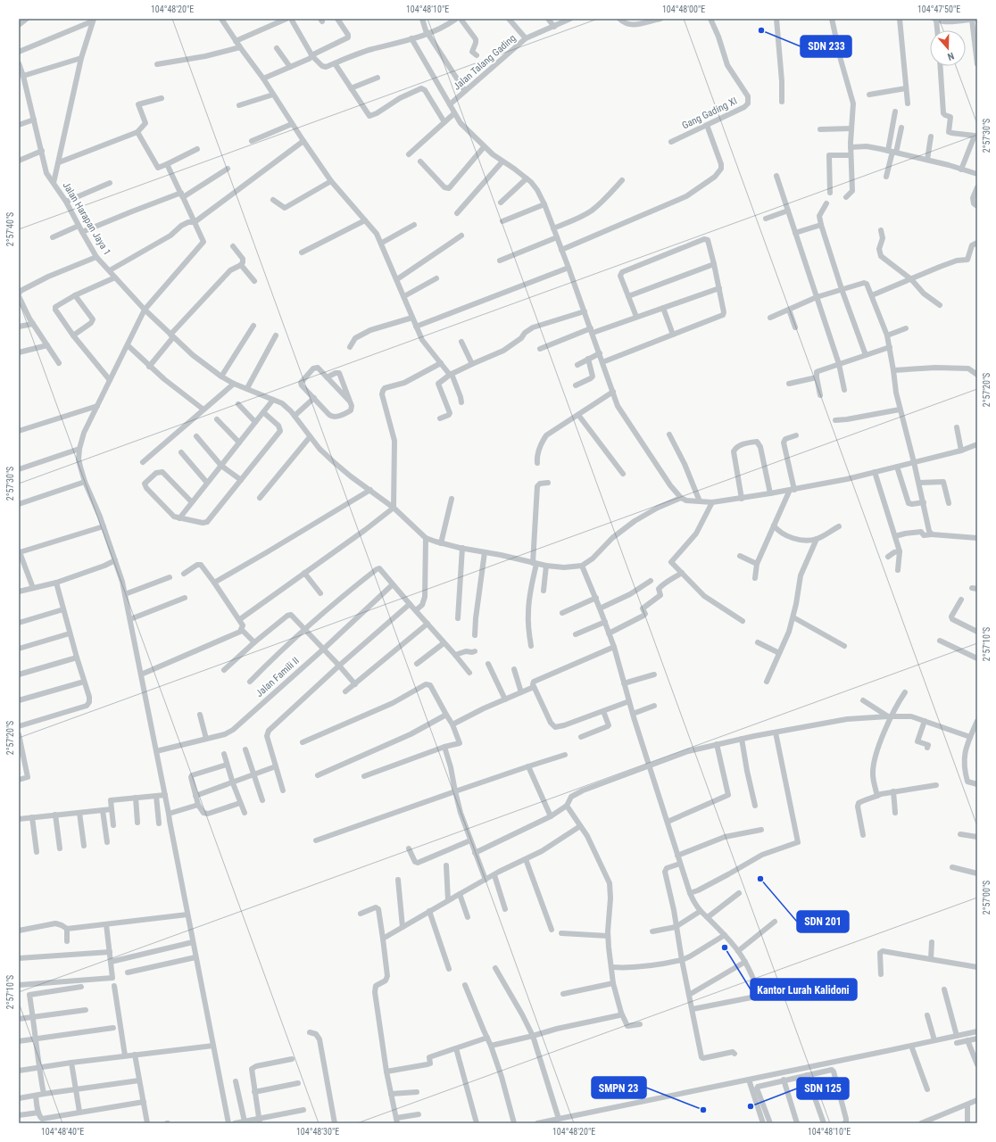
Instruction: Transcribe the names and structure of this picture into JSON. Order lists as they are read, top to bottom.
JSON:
{
  "streets": {
    "street": [
      "Jalan Talang Gading",
      "Gang Gading XI",
      "Jalan Harapan Jaya 1",
      "Jalan Famili II"
    ]
  },
  "places": [
    "SDN 233",
    "SDN 201",
    "Kantor Lurah Kalidoni",
    "SDN 125",
    "SMPN 23"
  ],
  "north": "bottom",
  "coordinates": [
    "104°48'20\"E",
    "104°48'10\"E",
    "104°48'00\"E",
    "104°47'50\"E",
    "2°57'30\"S",
    "2°57'40\"S",
    "2°57'20\"S",
    "2°57'10\"S",
    "2°57'00\"S",
    "104°48'40\"E",
    "104°48'30\"E"
  ]
}
